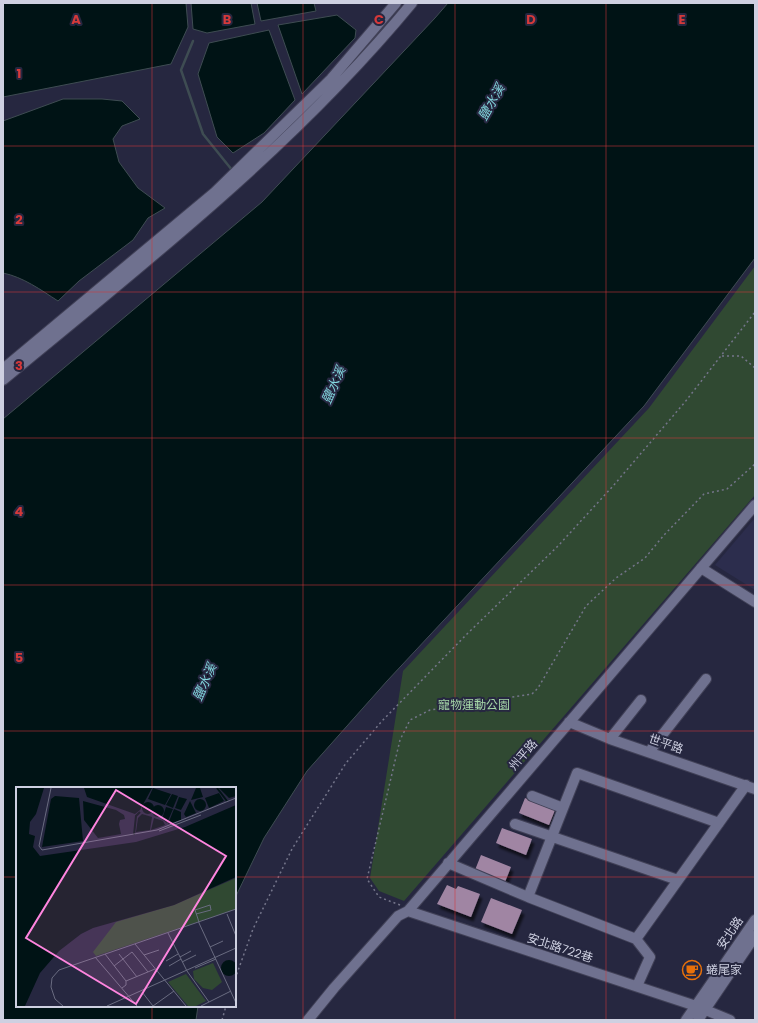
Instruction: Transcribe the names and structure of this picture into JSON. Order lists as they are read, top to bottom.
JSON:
{
  "streets": {
    "street": [
      "世平路",
      "州平路",
      "安北路",
      "安北路722巷"
    ]
  },
  "crossings": [
    ["世平路", "州平路"],
    ["州平路", "安北路722巷"],
    ["安北路", "安北路722巷"]
  ],
  "water": ["鹽水溪"],
  "parks": ["寵物運動公園"],
  "places": {
    "cafe": ["蜷尾家"]
  },
  "grid": {
    "columns": [
      "A",
      "B",
      "C",
      "D",
      "E"
    ],
    "rows": [
      "1",
      "2",
      "3",
      "4",
      "5"
    ]
  }
}
